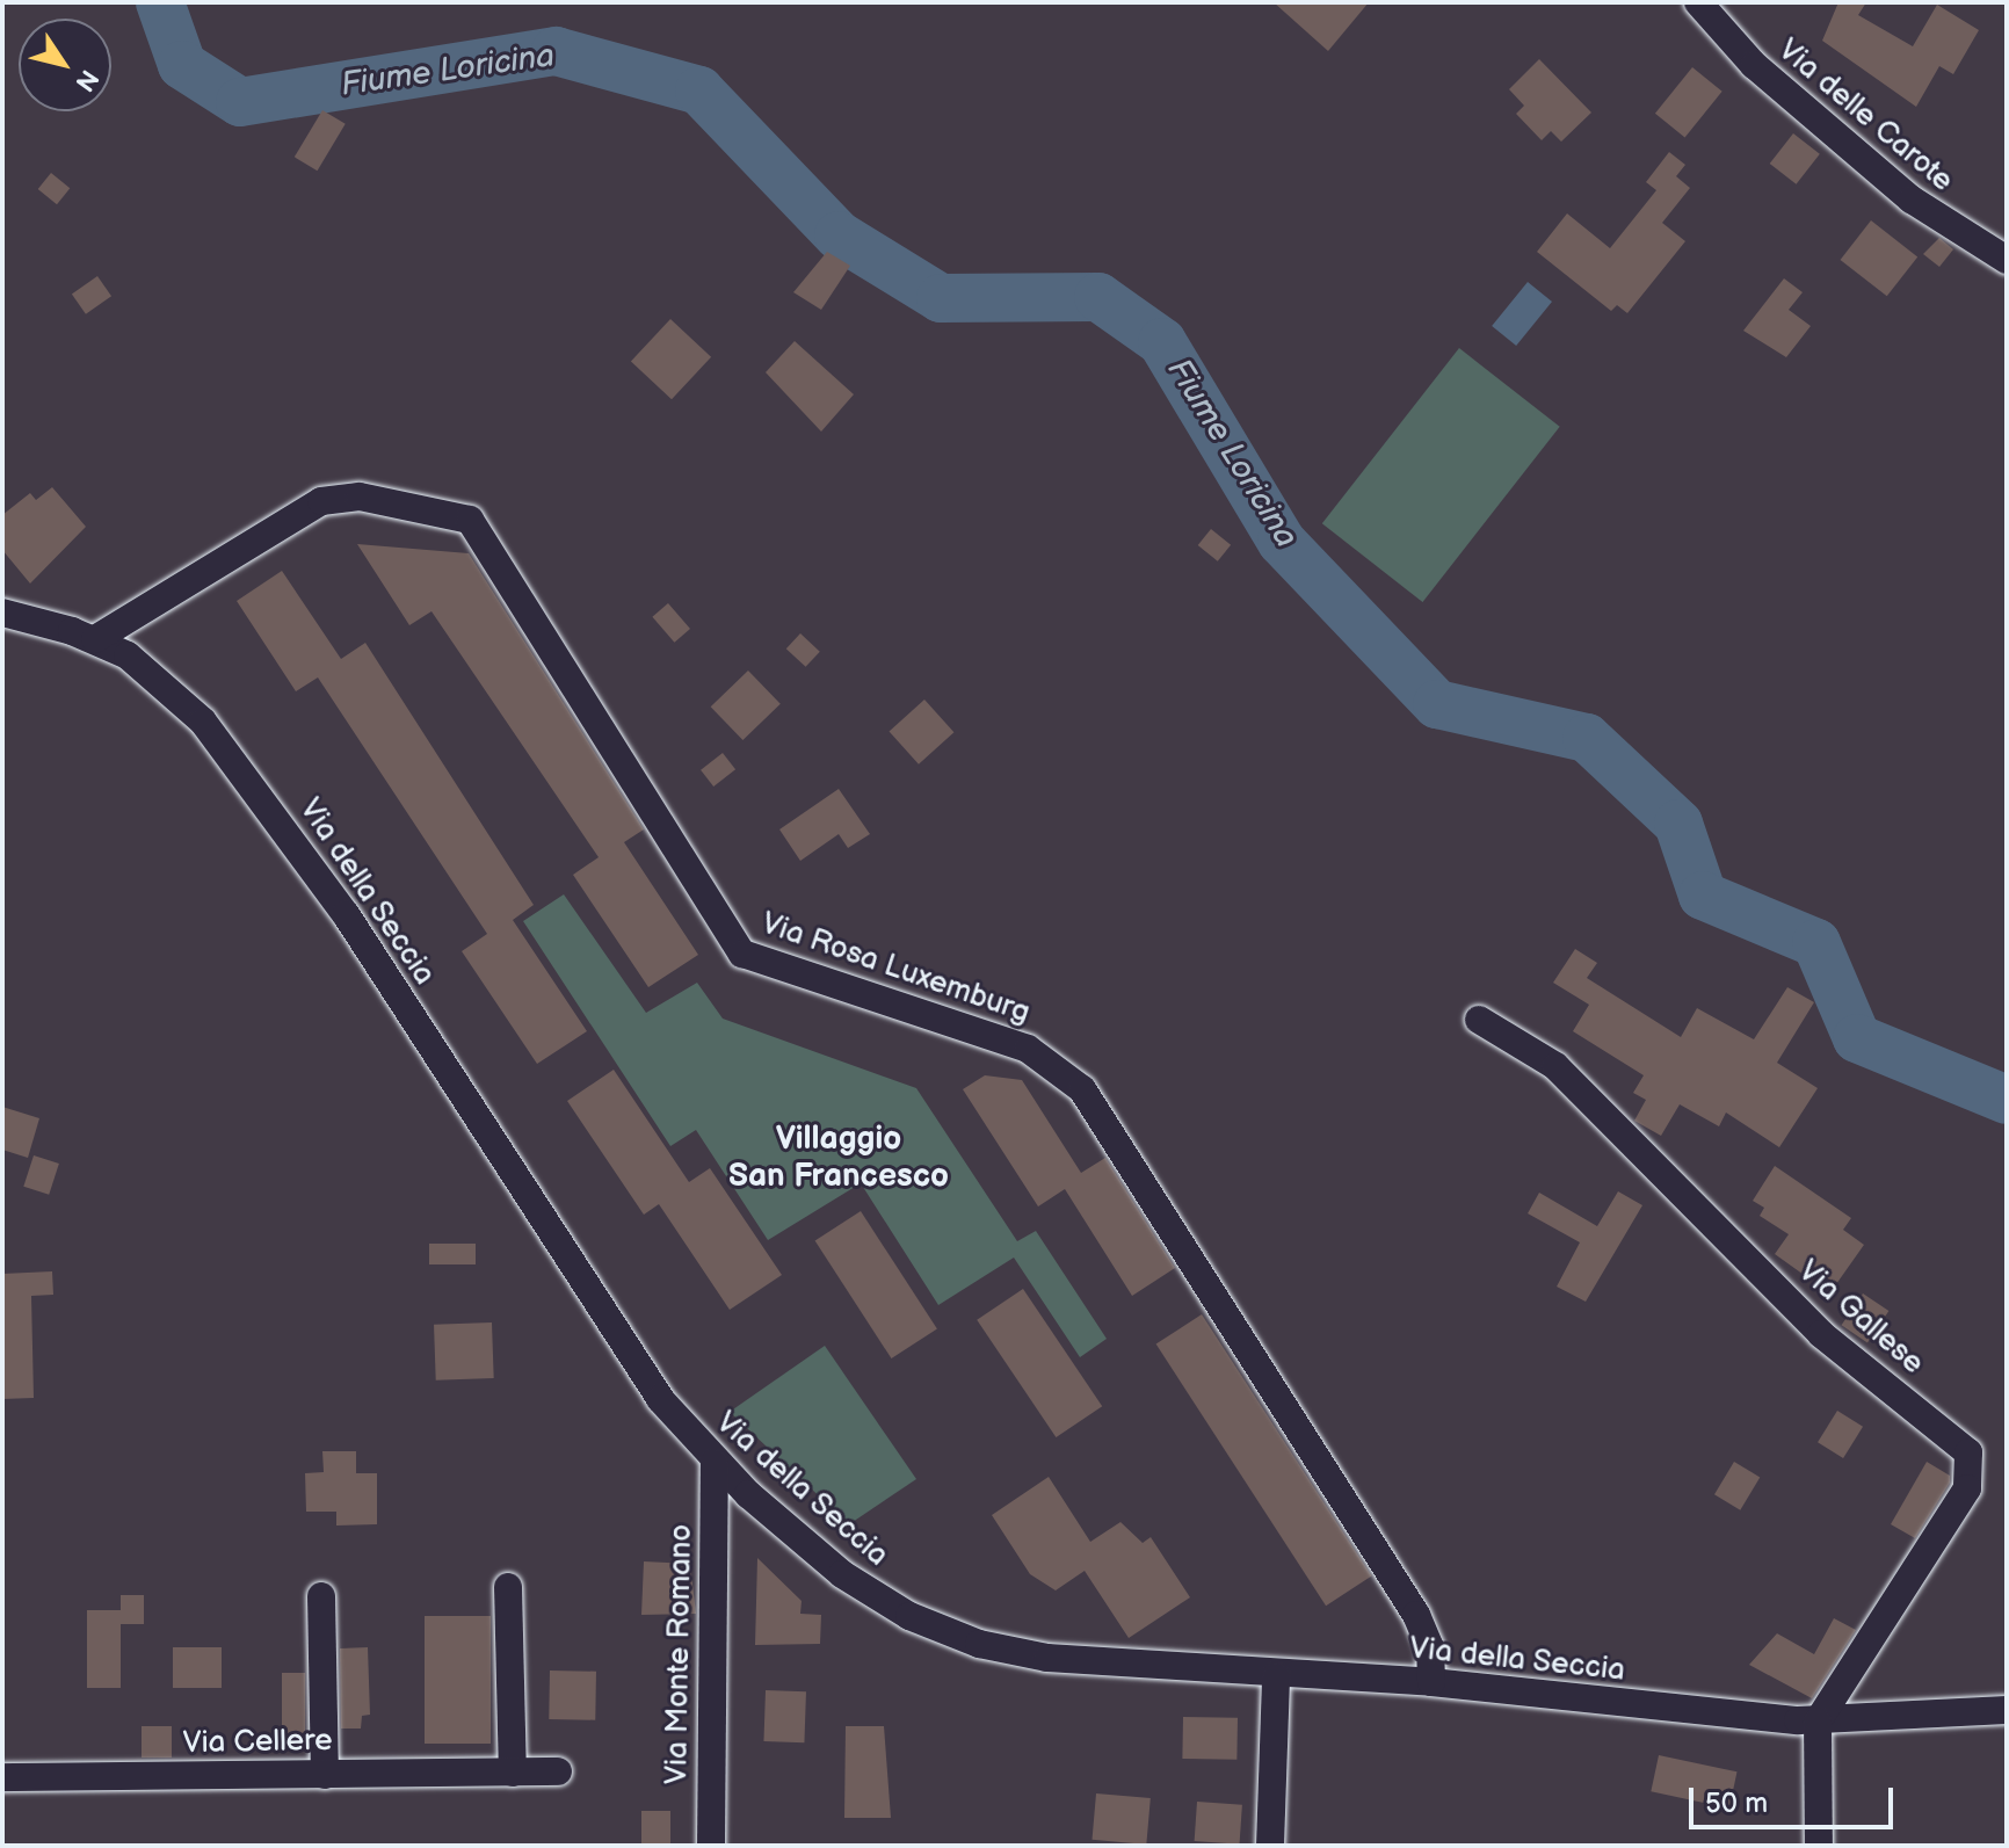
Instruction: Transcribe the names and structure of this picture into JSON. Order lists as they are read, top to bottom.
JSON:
{
  "streets": {
    "street": [
      "Via delle Carote",
      "Via della Seccia",
      "Via Rosa Luxemburg",
      "Via Gallese",
      "Via Monte Romano",
      "Via Cellere"
    ]
  },
  "crossings": [
    ["Via della Seccia", "Via Rosa Luxemburg"],
    ["Via della Seccia", "Via Gallese"],
    ["Via della Seccia", "Via Monte Romano"]
  ],
  "districts": ["Villaggio San Francesco"],
  "water": ["Fiume Loricina"],
  "scale_bar": "50 m",
  "north": "bottom right"
}
